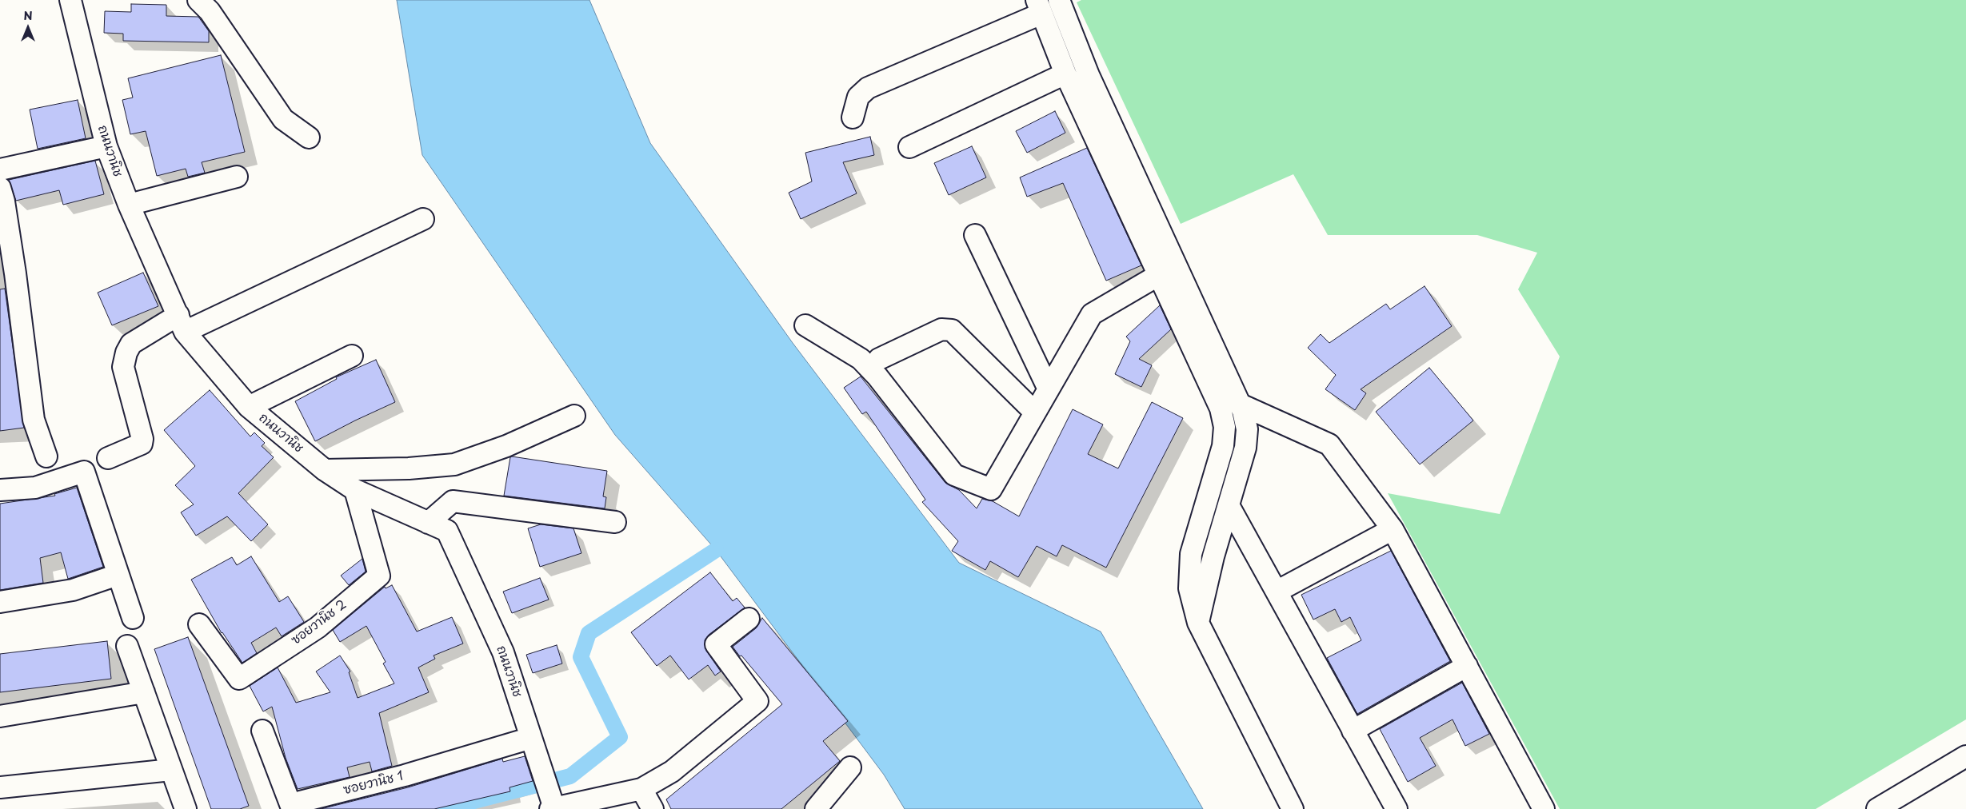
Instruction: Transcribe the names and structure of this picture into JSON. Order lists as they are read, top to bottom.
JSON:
{
  "streets": {
    "street": ["ถนนวานิช", "ซอยวานิช 2", "ซอยวานิช 1"]
  },
  "crossings": [
    ["ถนนวานิช", "ซอยวานิช 2"],
    ["ถนนวานิช", "ซอยวานิช 1"]
  ],
  "north": "top"
}
